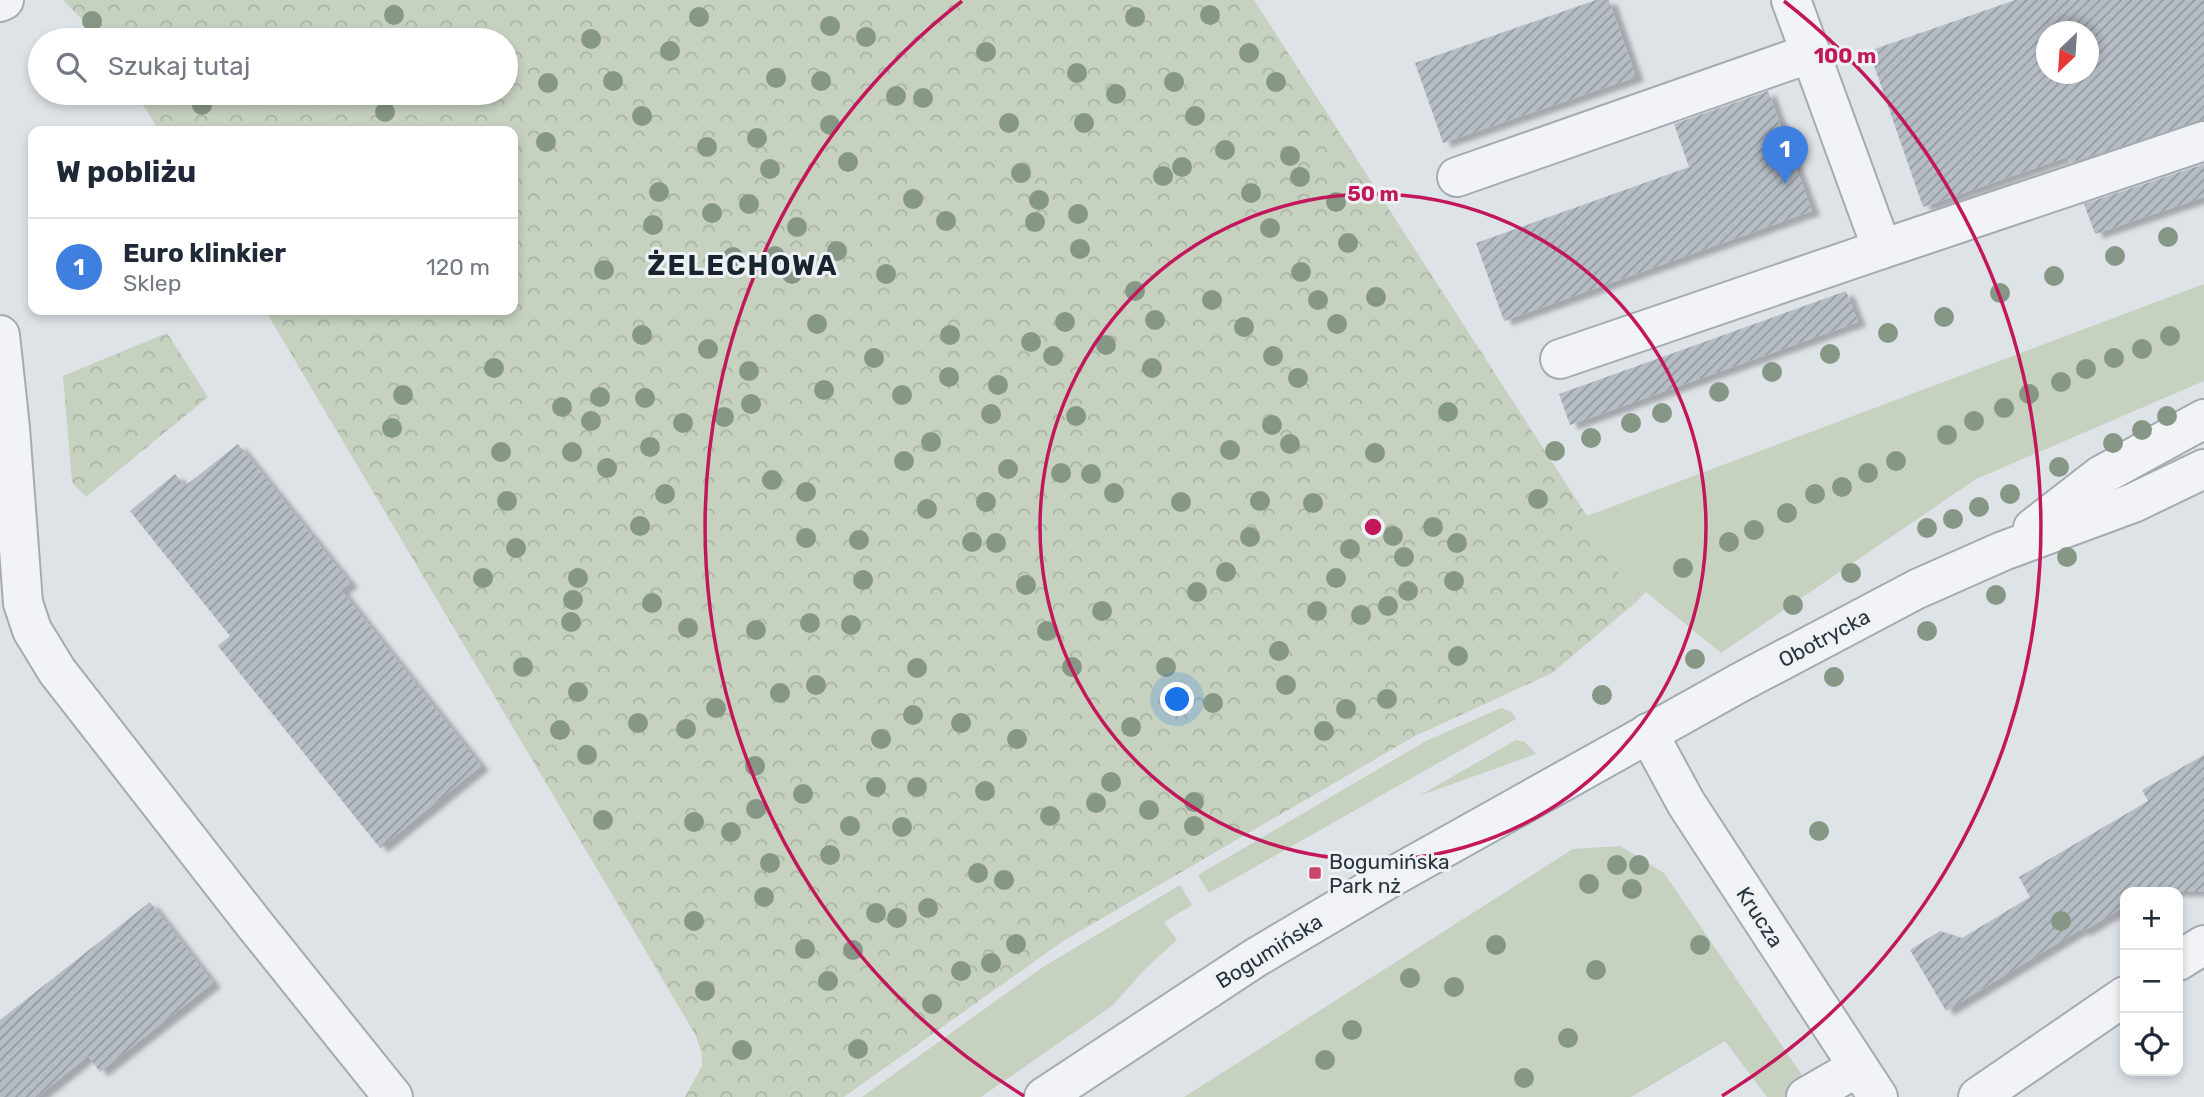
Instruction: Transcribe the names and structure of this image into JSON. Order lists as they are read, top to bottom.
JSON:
{
  "streets": {
    "street": ["Obotrycka", "Krucza", "Bogumińska"]
  },
  "crossings": [
    ["Obotrycka", "Krucza"],
    ["Obotrycka", "Bogumińska"],
    ["Krucza", "Bogumińska"]
  ],
  "districts": ["ŻELECHOWA"],
  "places": {
    "transit": ["Bogumińska Park nż"]
  },
  "north": "bottom left",
  "page": {
    "search": "Szukaj tutaj",
    "pins": "1",
    "heading": "W pobliżu",
    "list": [
      {
        "mark": "1",
        "name": "Euro klinkier",
        "note": "Sklep",
        "value": "120 m"
      }
    ],
    "map_buttons": ["+", "−"]
  },
  "rings": ["100 m", "50 m"]
}
